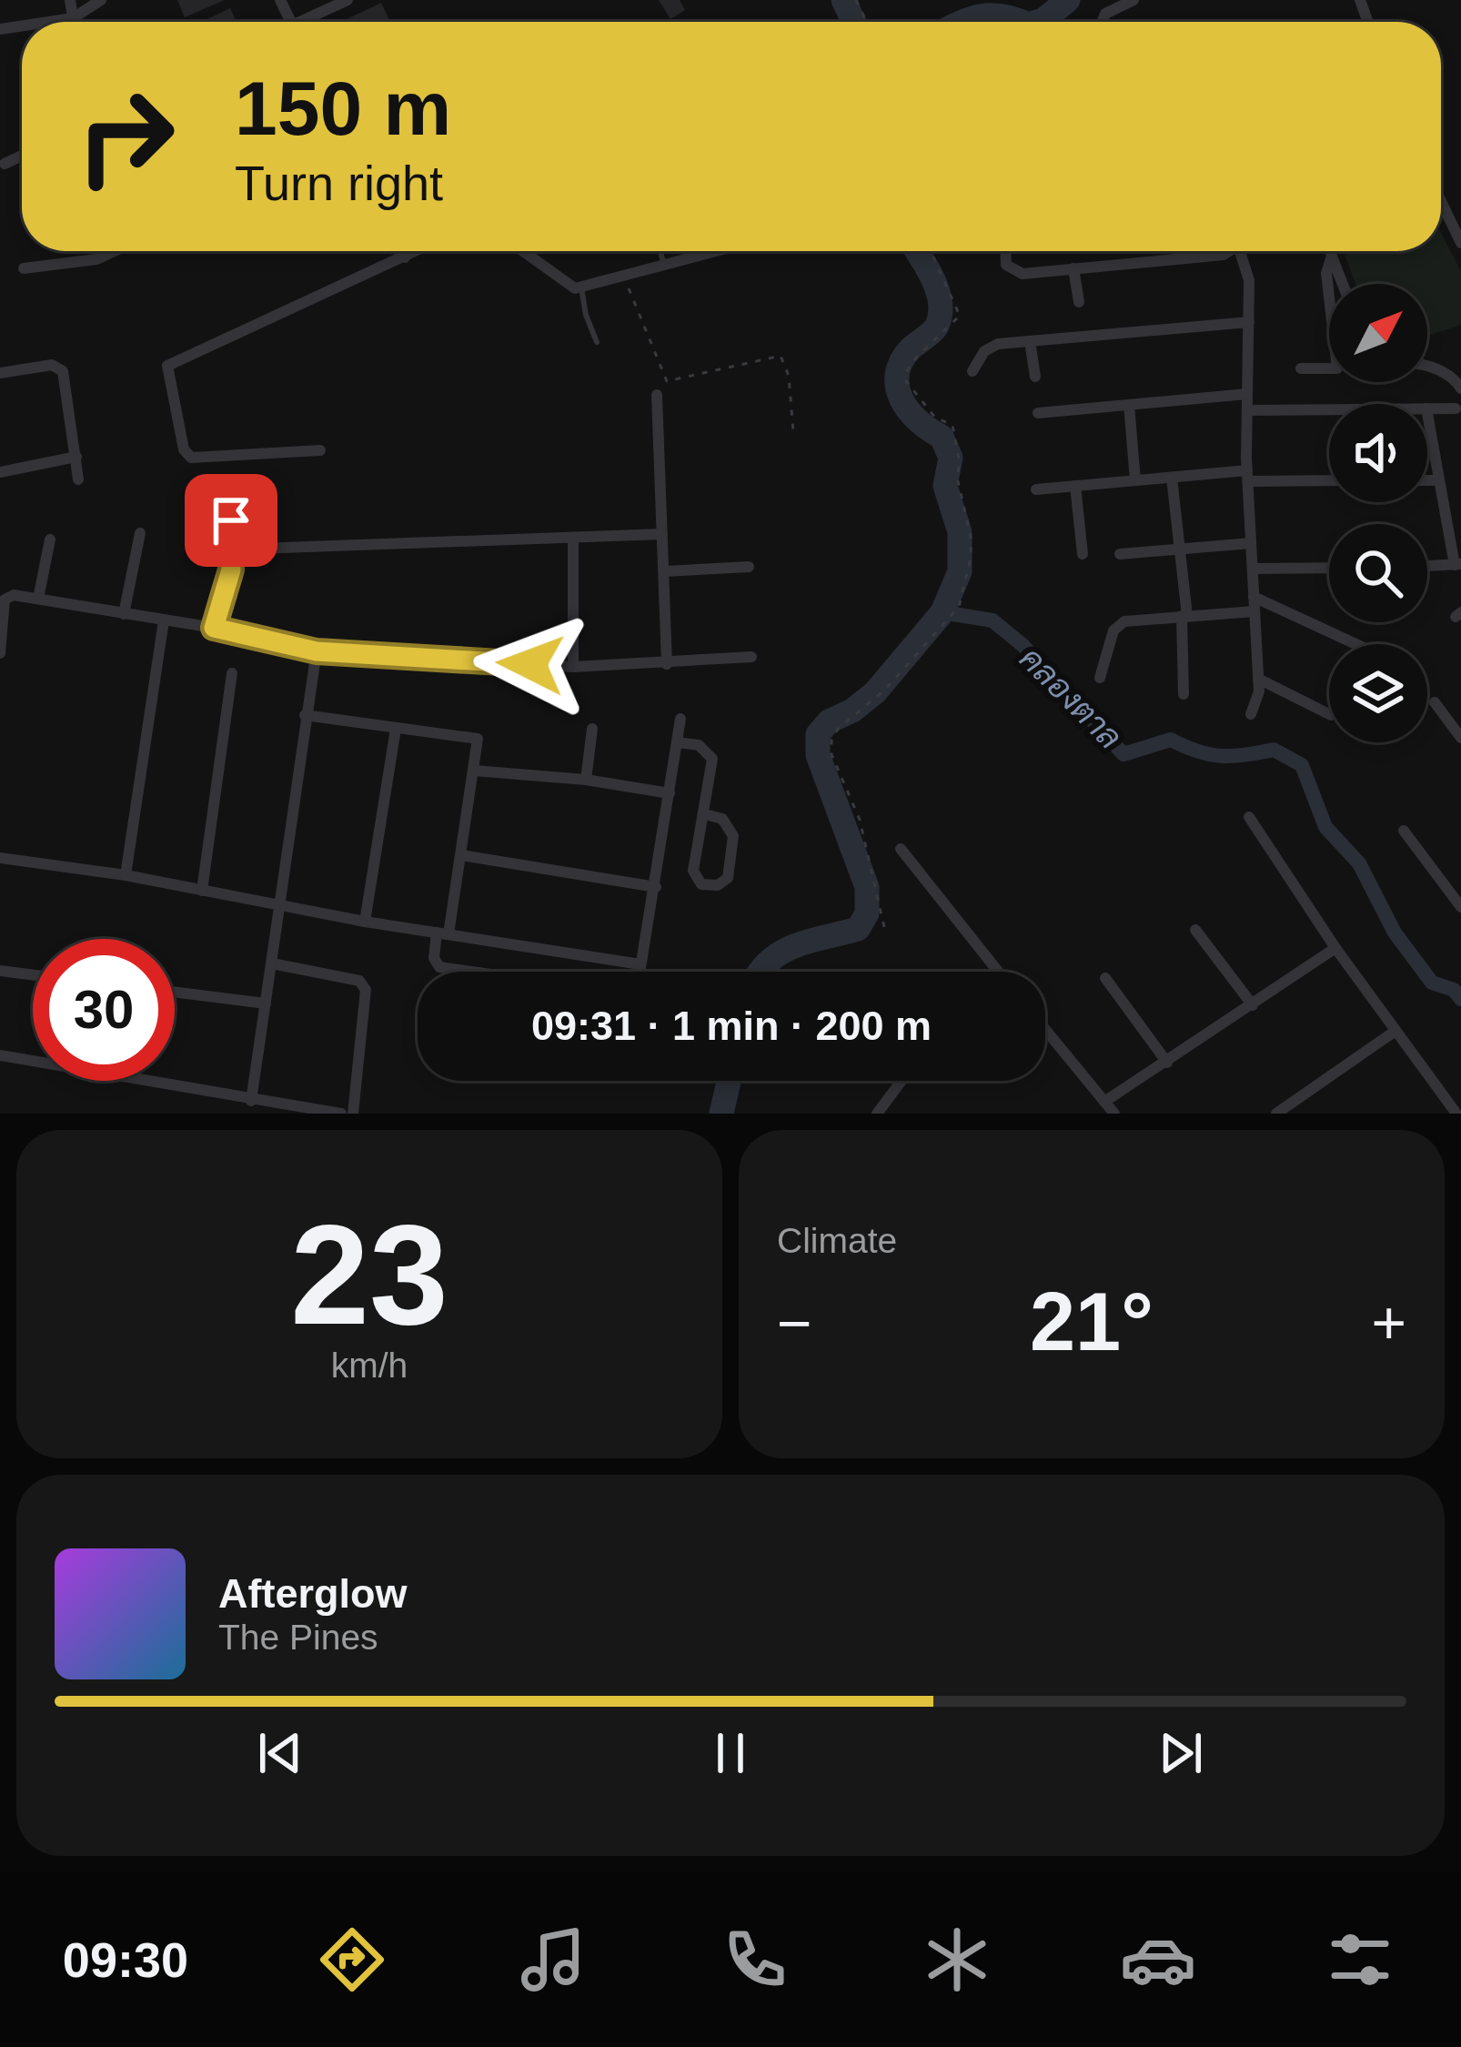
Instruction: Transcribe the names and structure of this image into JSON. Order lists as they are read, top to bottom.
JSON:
{
  "water": ["คลองตาล"],
  "north": "top right",
  "page": {
    "turn": ["150 m", "Turn right"],
    "limit": "30",
    "trip": "09:31 · 1 min · 200 m",
    "tile": [
      ["23", "km/h"],
      "Climate"
    ],
    "heat": ["−", "21°", "+"],
    "song": ["Afterglow", "The Pines"],
    "tabs": "09:30"
  }
}
